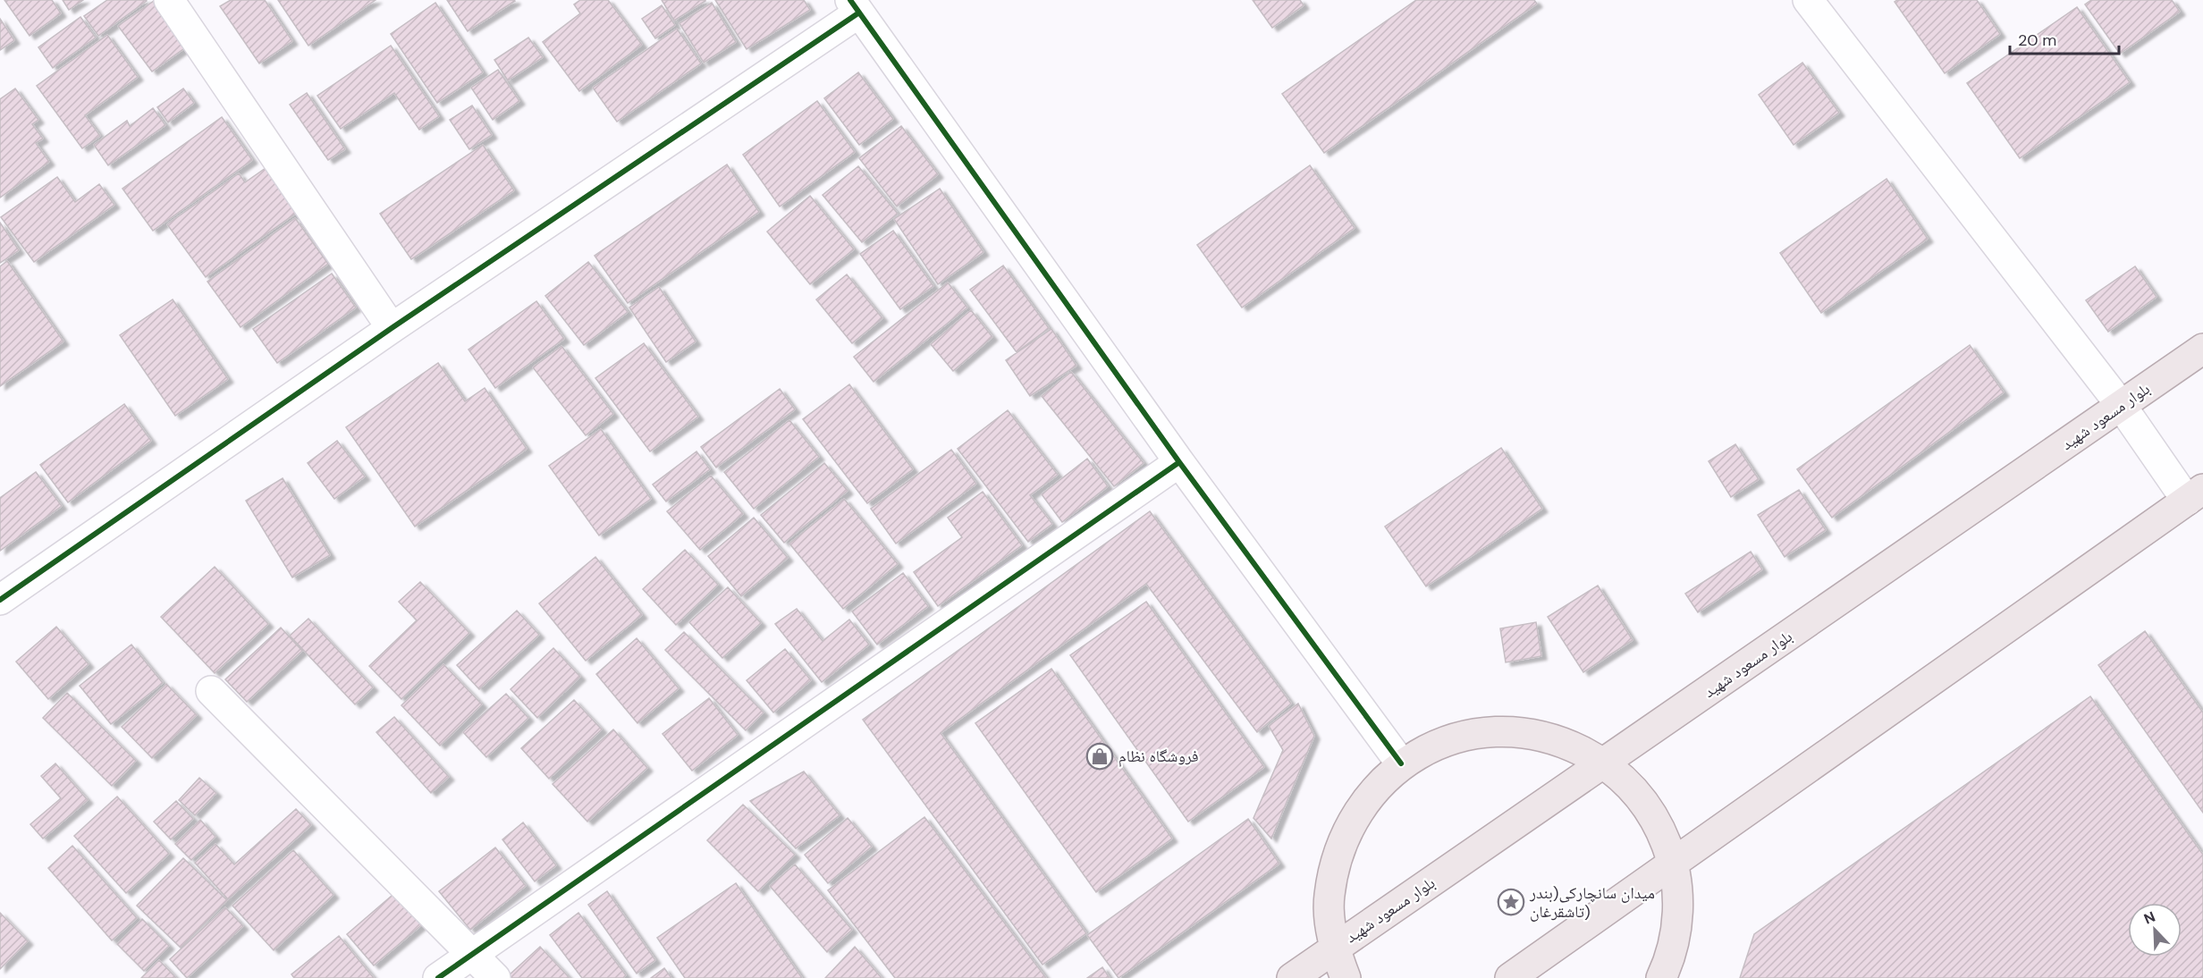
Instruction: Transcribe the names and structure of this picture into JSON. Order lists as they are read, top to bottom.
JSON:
{
  "streets": {
    "main road": ["بلوار مسعود شهید"]
  },
  "places": {
    "shop": ["فروشگاه نظام"],
    "place": ["میدان سانچارکی(بندر تاشقرغان)"]
  },
  "scale_bar": "20 m",
  "north": "top left"
}
